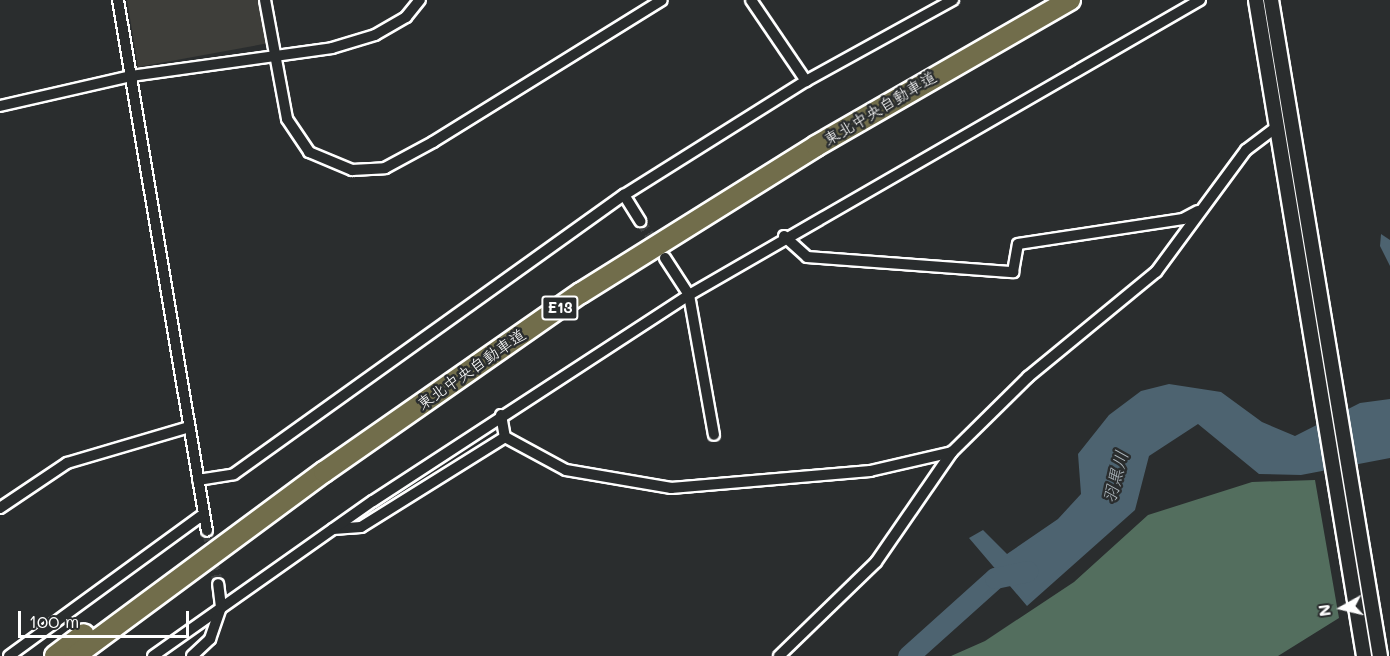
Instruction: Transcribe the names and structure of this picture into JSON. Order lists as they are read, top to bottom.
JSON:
{
  "streets": {
    "highway": ["東北中央自動車道", "E13"]
  },
  "water": ["羽黒川"],
  "scale_bar": "100 m",
  "north": "left"
}
